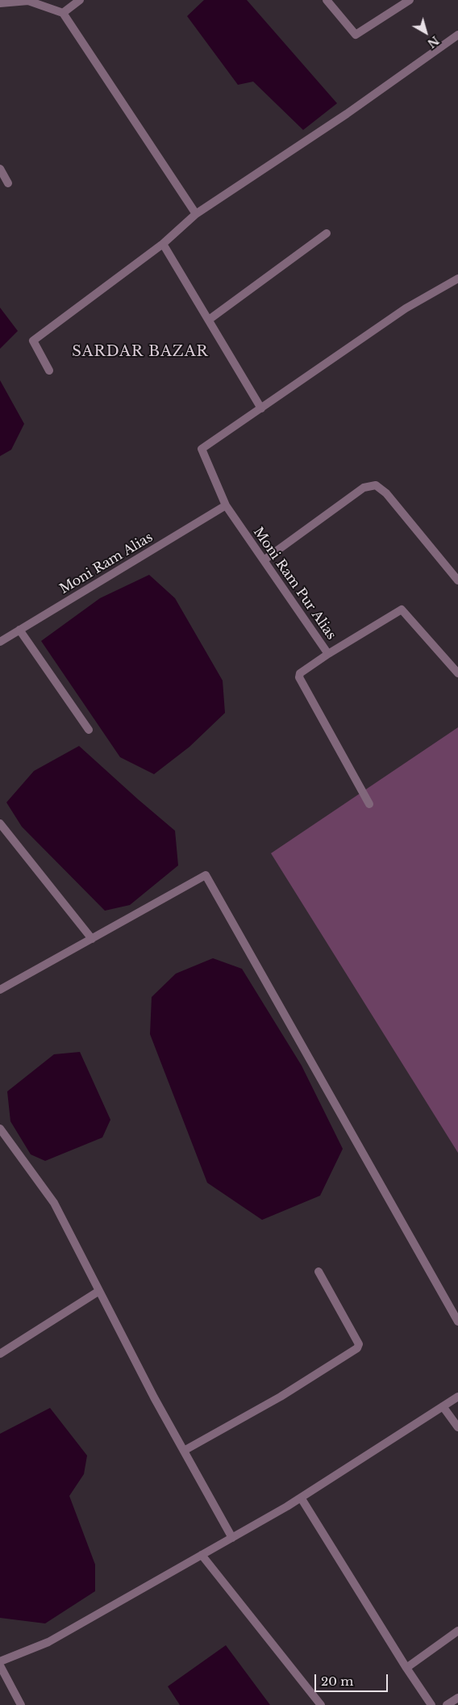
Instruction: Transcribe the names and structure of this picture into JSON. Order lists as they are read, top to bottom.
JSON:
{
  "streets": {
    "street": ["Moni Ram Alias", "Moni Ram Pur Alias"]
  },
  "crossings": [
    ["Moni Ram Alias", "Moni Ram Pur Alias"]
  ],
  "districts": ["SARDAR BAZAR"],
  "scale_bar": "20 m",
  "north": "bottom right"
}
